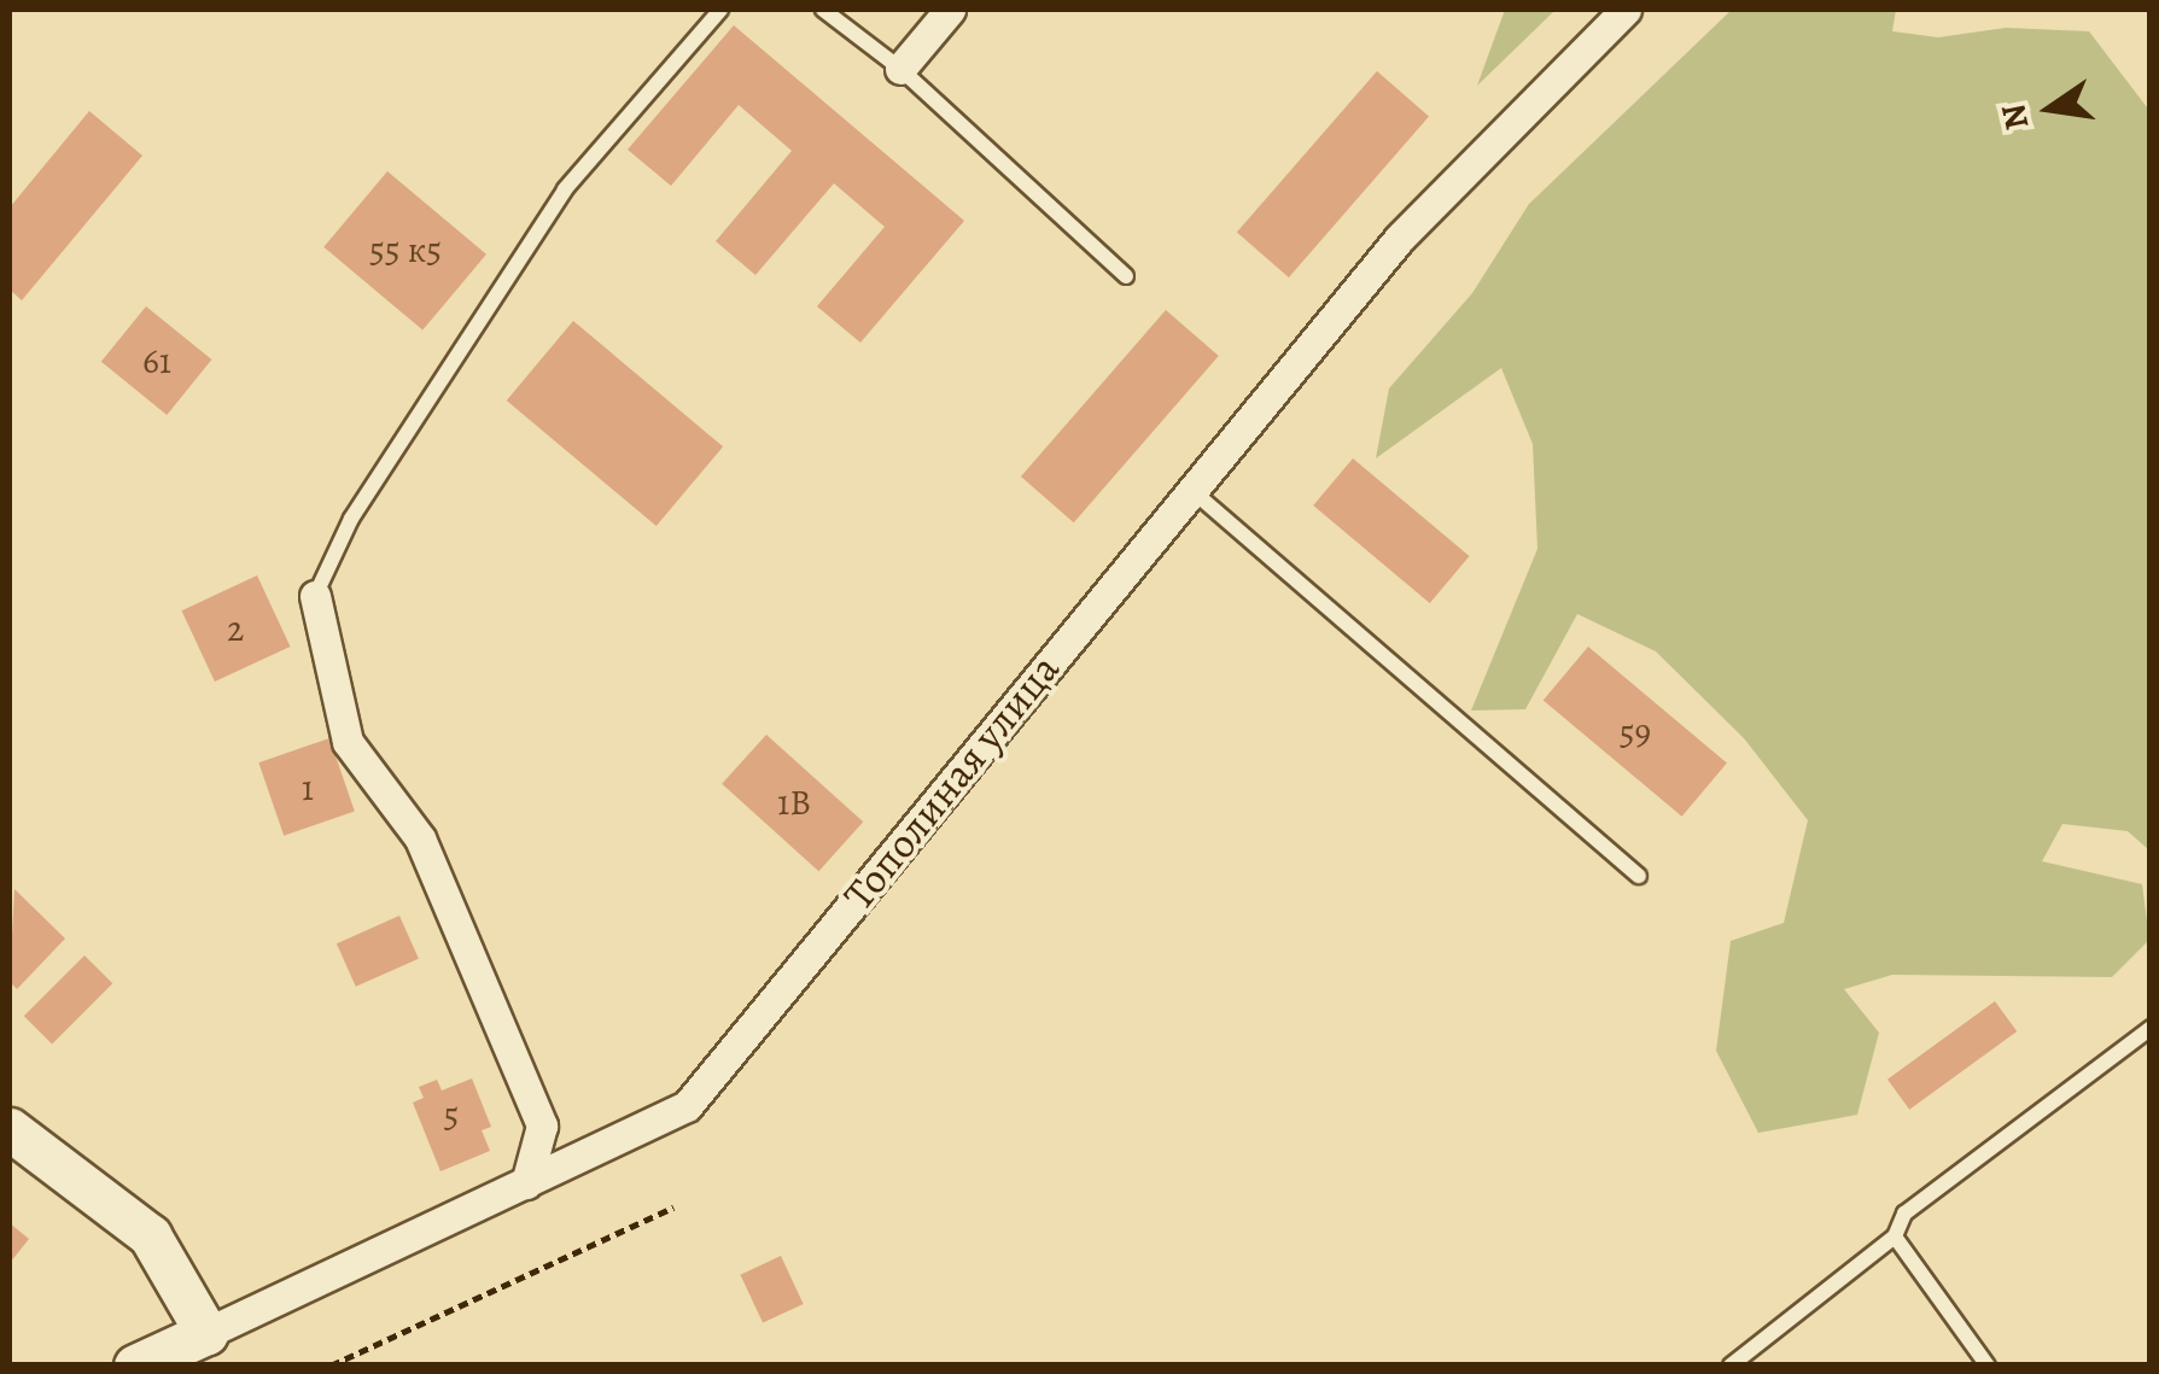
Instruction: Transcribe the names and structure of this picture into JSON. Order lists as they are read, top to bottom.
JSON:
{
  "streets": {
    "street": ["Тополиная улица"]
  },
  "house_numbers": [
    "55 к5",
    "61",
    "2",
    "59",
    "1",
    "1В",
    "5"
  ],
  "north": "left"
}
